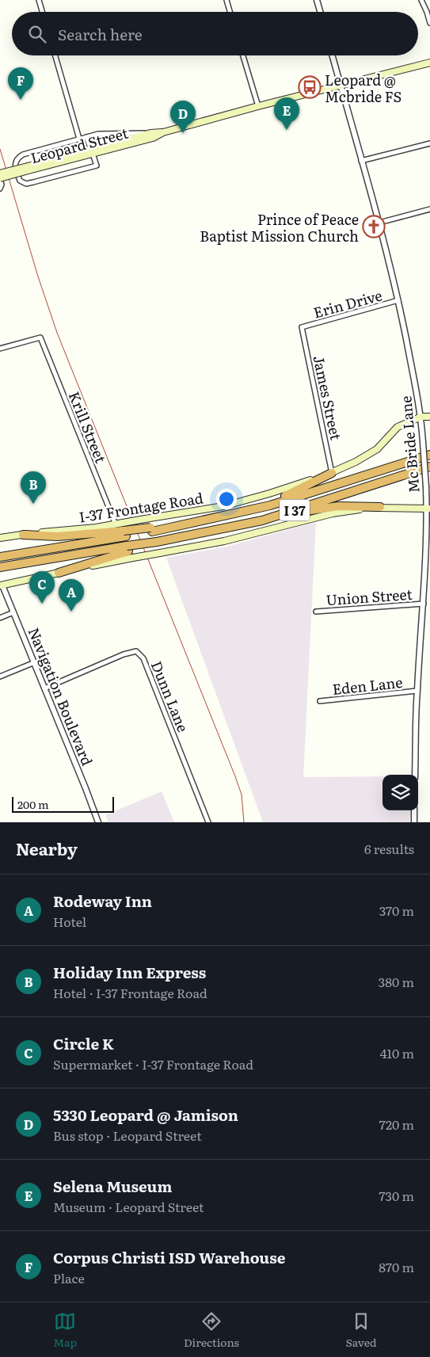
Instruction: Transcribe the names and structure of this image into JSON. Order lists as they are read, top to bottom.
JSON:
{
  "streets": {
    "highway": ["I 37"],
    "main road": ["Leopard Street", "I-37 Frontage Road"],
    "street": [
      "Erin Drive",
      "James Street",
      "Krill Street",
      "Mc Bride Lane",
      "Union Street",
      "Eden Lane",
      "Navigation Boulevard",
      "Dunn Lane"
    ]
  },
  "crossings": [
    ["Leopard Street", "Mc Bride Lane"],
    ["Erin Drive", "James Street"],
    ["Erin Drive", "Mc Bride Lane"],
    ["James Street", "I-37 Frontage Road"],
    ["Krill Street", "I-37 Frontage Road"],
    ["Mc Bride Lane", "I-37 Frontage Road"],
    ["Mc Bride Lane", "Union Street"],
    ["Mc Bride Lane", "Eden Lane"],
    ["I-37 Frontage Road", "I 37"],
    ["Navigation Boulevard", "Dunn Lane"]
  ],
  "places": {
    "bus stop": ["Leopard @ Mcbride FS"],
    "church": ["Prince of Peace Baptist Mission Church"]
  },
  "scale_bar": "200 m",
  "page": {
    "search": "Search here",
    "pins": [
      "F",
      "E",
      "D",
      "B",
      "C",
      "A"
    ],
    "scale": "200 m",
    "heading": ["Nearby", "6 results"],
    "list": [
      {
        "mark": "A",
        "name": "Rodeway Inn",
        "note": "Hotel",
        "value": "370 m"
      },
      {
        "mark": "B",
        "name": "Holiday Inn Express",
        "note": "Hotel · I-37 Frontage Road",
        "value": "380 m"
      },
      {
        "mark": "C",
        "name": "Circle K",
        "note": "Supermarket · I-37 Frontage Road",
        "value": "410 m"
      },
      {
        "mark": "D",
        "name": "5330 Leopard @ Jamison",
        "note": "Bus stop · Leopard Street",
        "value": "720 m"
      },
      {
        "mark": "E",
        "name": "Selena Museum",
        "note": "Museum · Leopard Street",
        "value": "730 m"
      },
      {
        "mark": "F",
        "name": "Corpus Christi ISD Warehouse",
        "note": "Place",
        "value": "870 m"
      }
    ],
    "nav": ["Map", "Directions", "Saved"]
  }
}
